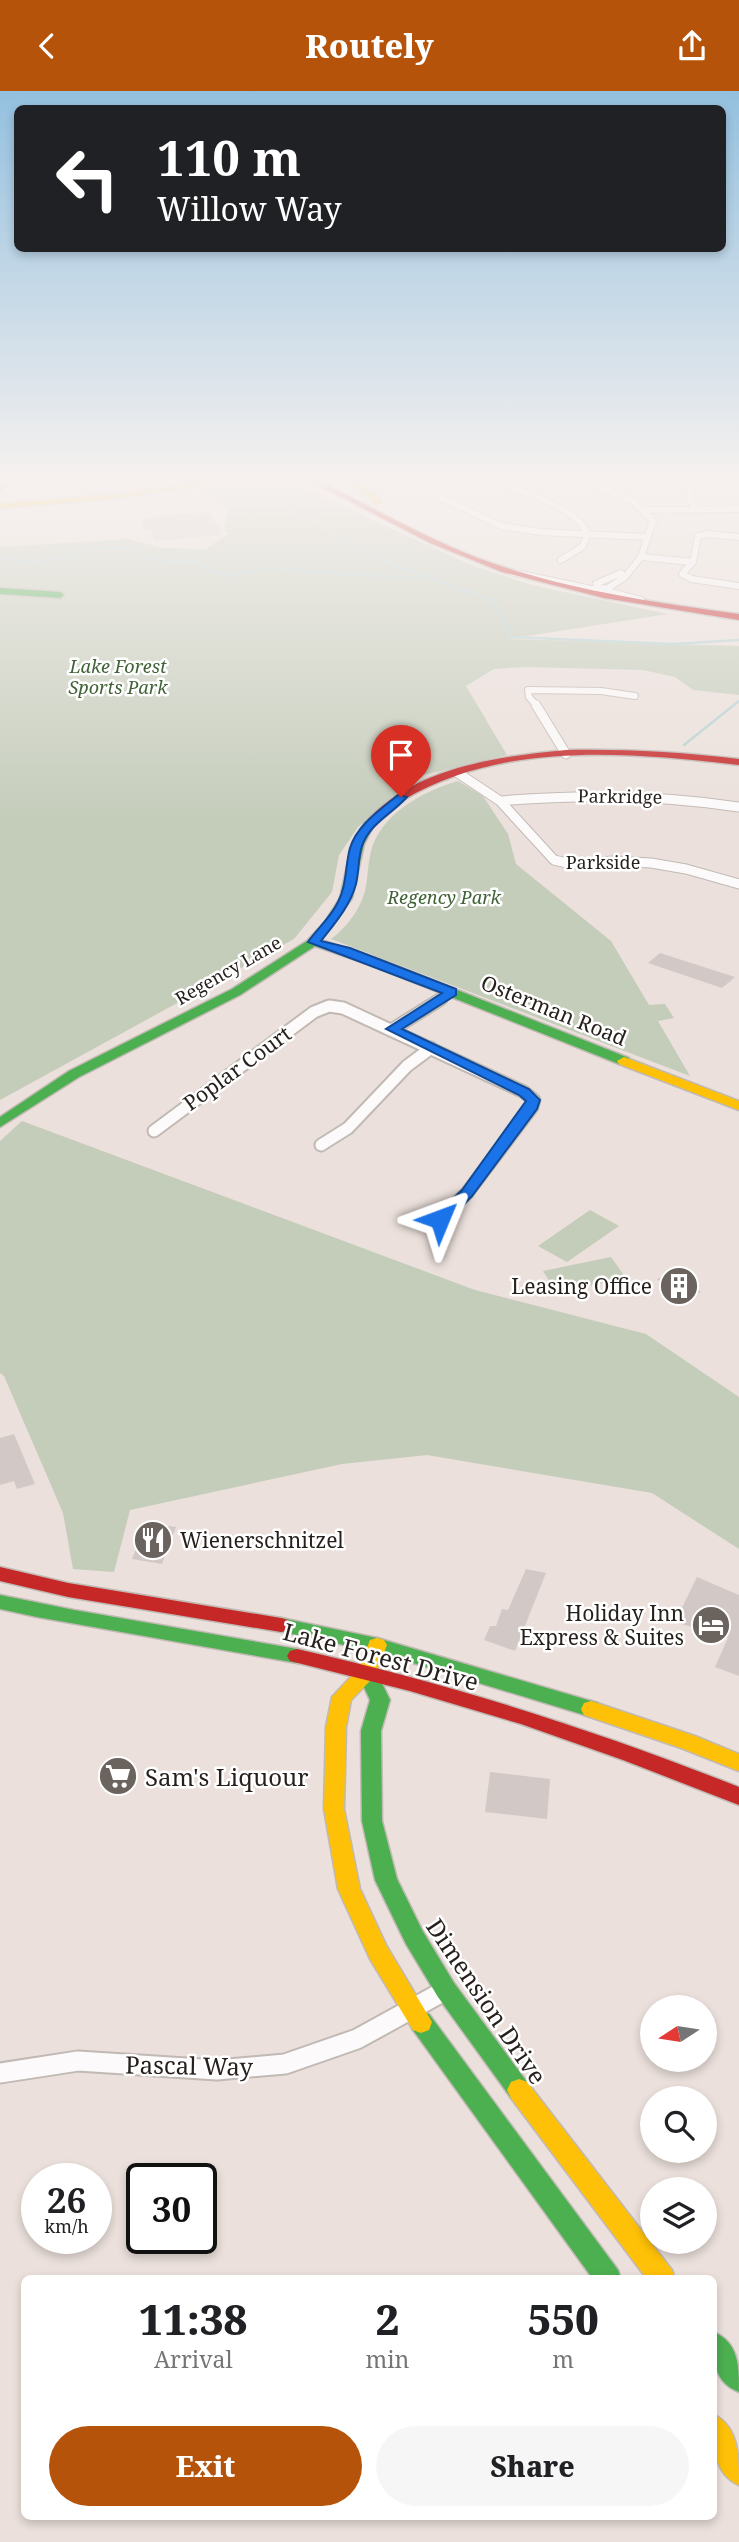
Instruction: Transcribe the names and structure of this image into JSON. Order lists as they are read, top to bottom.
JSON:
{
  "streets": {
    "main road": [
      "Regency Lane",
      "Osterman Road",
      "Lake Forest Drive",
      "Dimension Drive"
    ],
    "street": [
      "Parkridge",
      "Parkside",
      "Poplar Court",
      "Pascal Way"
    ]
  },
  "crossings": [
    ["Parkridge", "Parkside"],
    ["Parkside", "Regency Lane"],
    ["Regency Lane", "Osterman Road"],
    ["Lake Forest Drive", "Dimension Drive"],
    ["Dimension Drive", "Pascal Way"]
  ],
  "parks": ["Lake Forest Sports Park", "Regency Park"],
  "places": {
    "building": ["Leasing Office"],
    "restaurant": ["Wienerschnitzel"],
    "hotel": ["Holiday Inn Express & Suites"],
    "supermarket": ["Sam's Liquour"]
  },
  "north": "left",
  "page": {
    "header": "Routely",
    "turn": ["110 m", "Willow Way"],
    "speed": "26 km/h",
    "limit": "30",
    "eta": [
      "11:38",
      "Arrival",
      "2",
      "min",
      "550",
      "m"
    ],
    "buttons": ["Exit", "Share"]
  }
}
